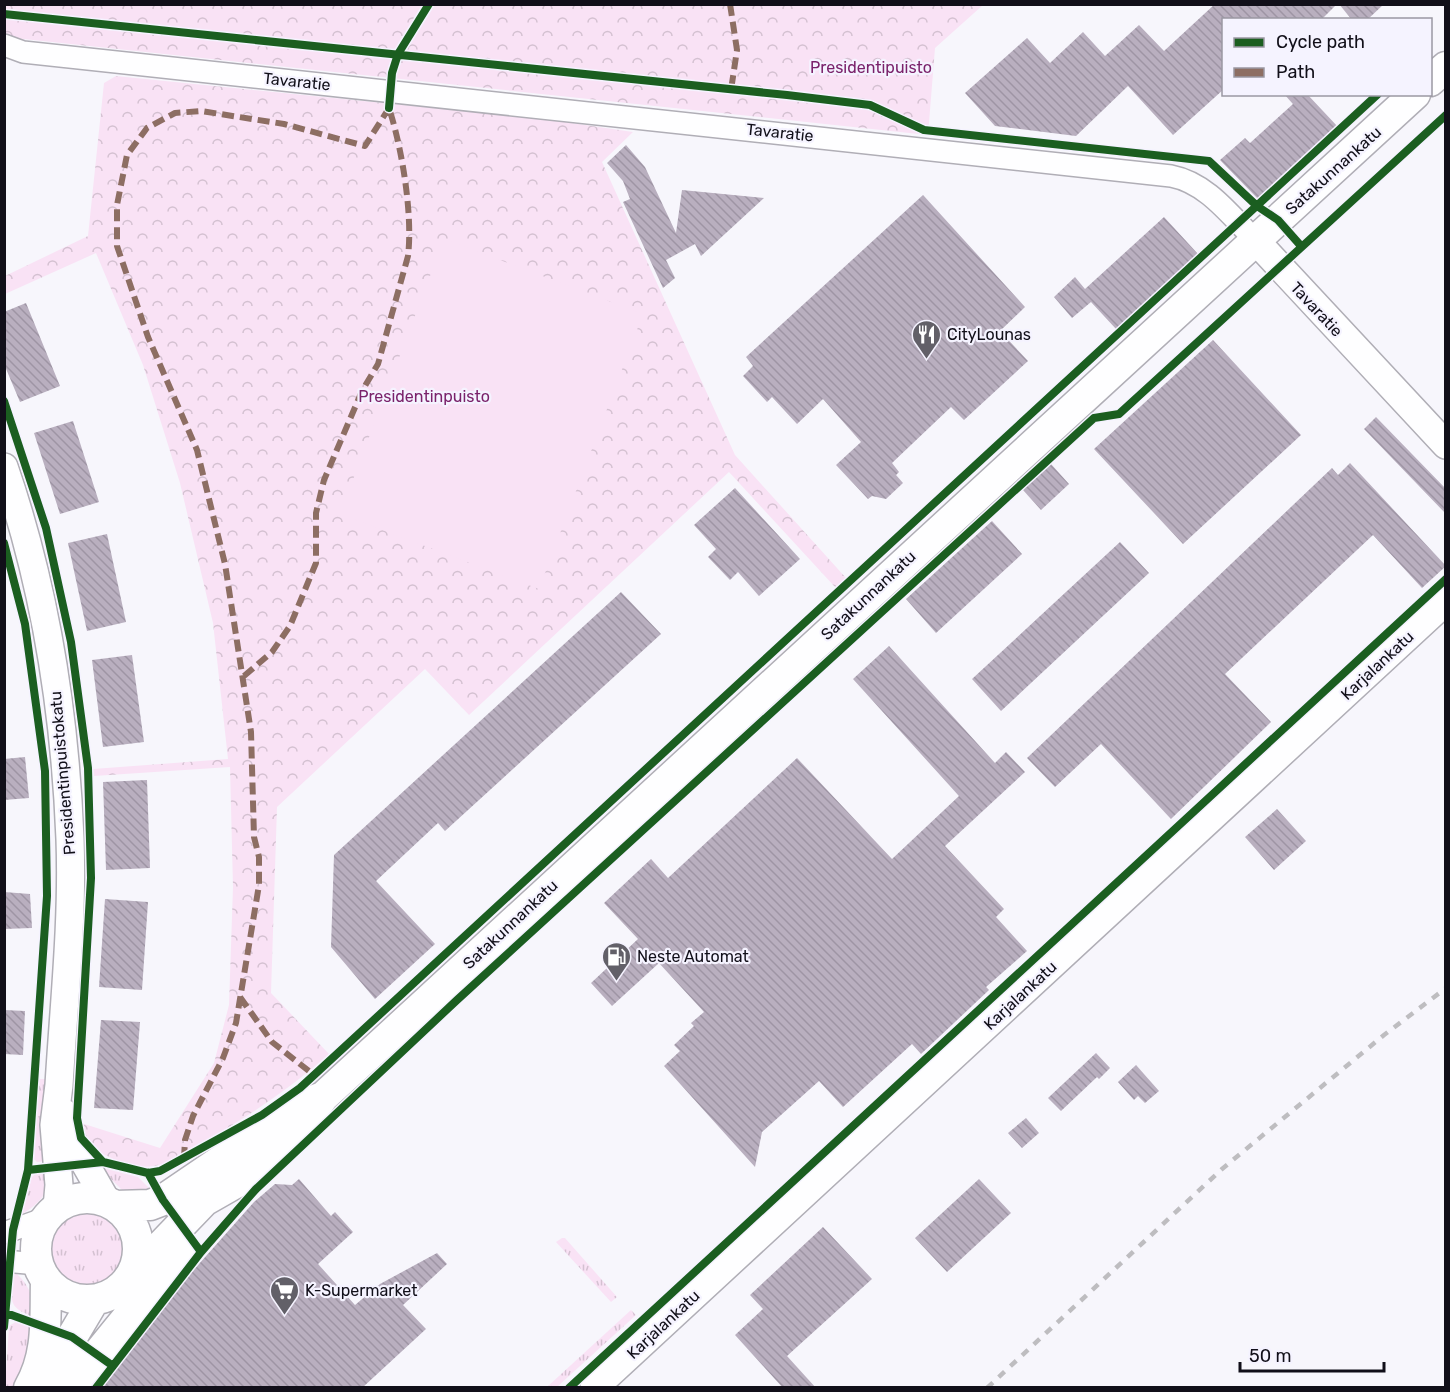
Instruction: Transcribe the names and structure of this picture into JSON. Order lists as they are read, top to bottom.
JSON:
{
  "streets": {
    "main road": ["Satakunnankatu"],
    "street": ["Tavaratie", "Karjalankatu", "Presidentinpuistokatu"]
  },
  "crossings": [
    ["Tavaratie", "Satakunnankatu"],
    ["Satakunnankatu", "Presidentinpuistokatu"]
  ],
  "parks": ["Presidentipuisto", "Presidentinpuisto"],
  "places": {
    "restaurant": ["CityLounas"],
    "fuel station": ["Neste Automat"],
    "supermarket": ["K-Supermarket"]
  },
  "legend": ["Cycle path", "Path"],
  "scale_bar": "50 m"
}
